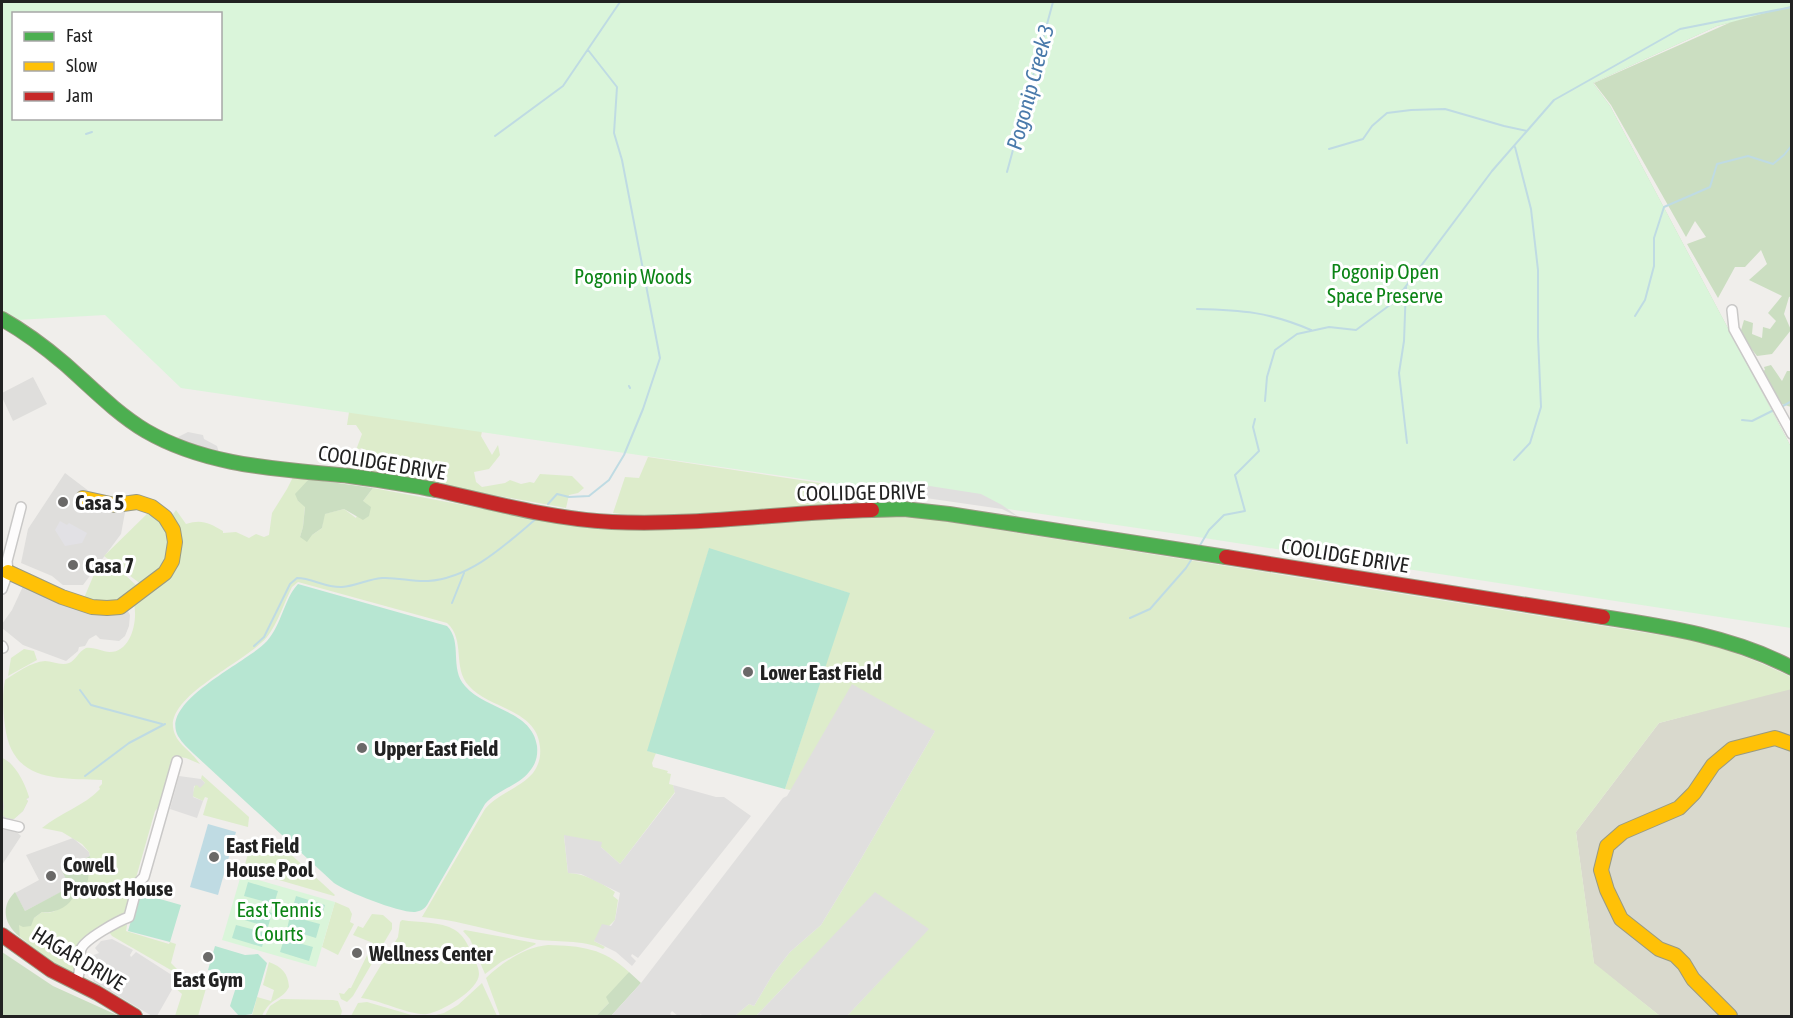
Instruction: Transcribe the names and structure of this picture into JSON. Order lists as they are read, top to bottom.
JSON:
{
  "streets": {
    "street": ["COOLIDGE DRIVE", "HAGAR DRIVE"]
  },
  "water": ["Pogonip Creek 3"],
  "parks": ["Pogonip Open Space Preserve", "Pogonip Woods", "East Tennis Courts"],
  "places": [
    "Casa 5",
    "Casa 7",
    "Lower East Field",
    "Upper East Field",
    "East Field House Pool",
    "Cowell Provost House",
    "Wellness Center",
    "East Gym"
  ],
  "legend": ["Fast", "Slow", "Jam"]
}
